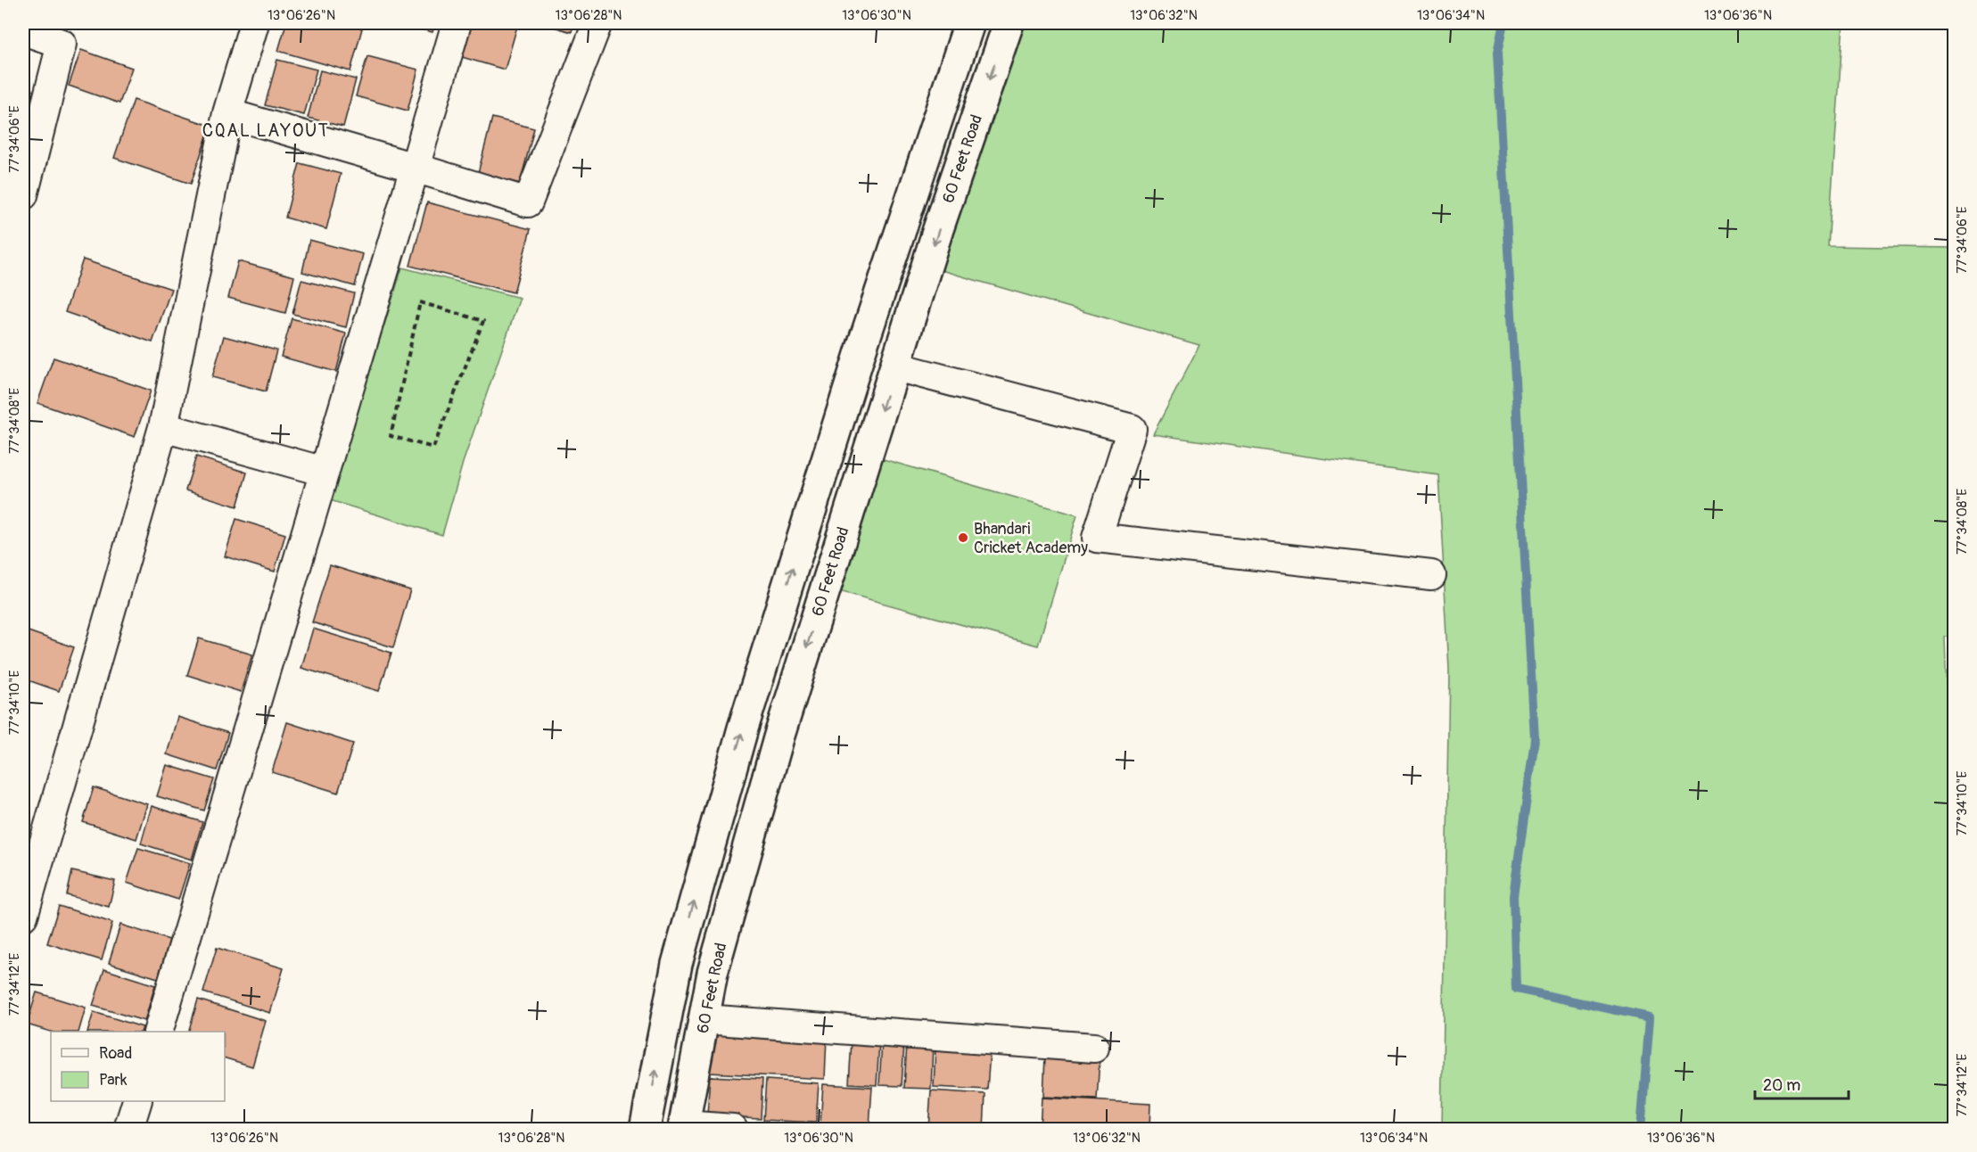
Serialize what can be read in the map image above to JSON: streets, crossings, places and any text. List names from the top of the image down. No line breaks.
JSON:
{"streets":{"street":["60 Feet Road"]},"districts":["CQAL LAYOUT"],"places":["Bhandari Cricket Academy"],"legend":["Road","Park"],"scale_bar":"20 m","coordinates":["13°06'26\"N","13°06'28\"N","13°06'30\"N","13°06'32\"N","13°06'34\"N","13°06'36\"N","77°34'06\"E","77°34'08\"E","77°34'10\"E","77°34'12\"E"]}
